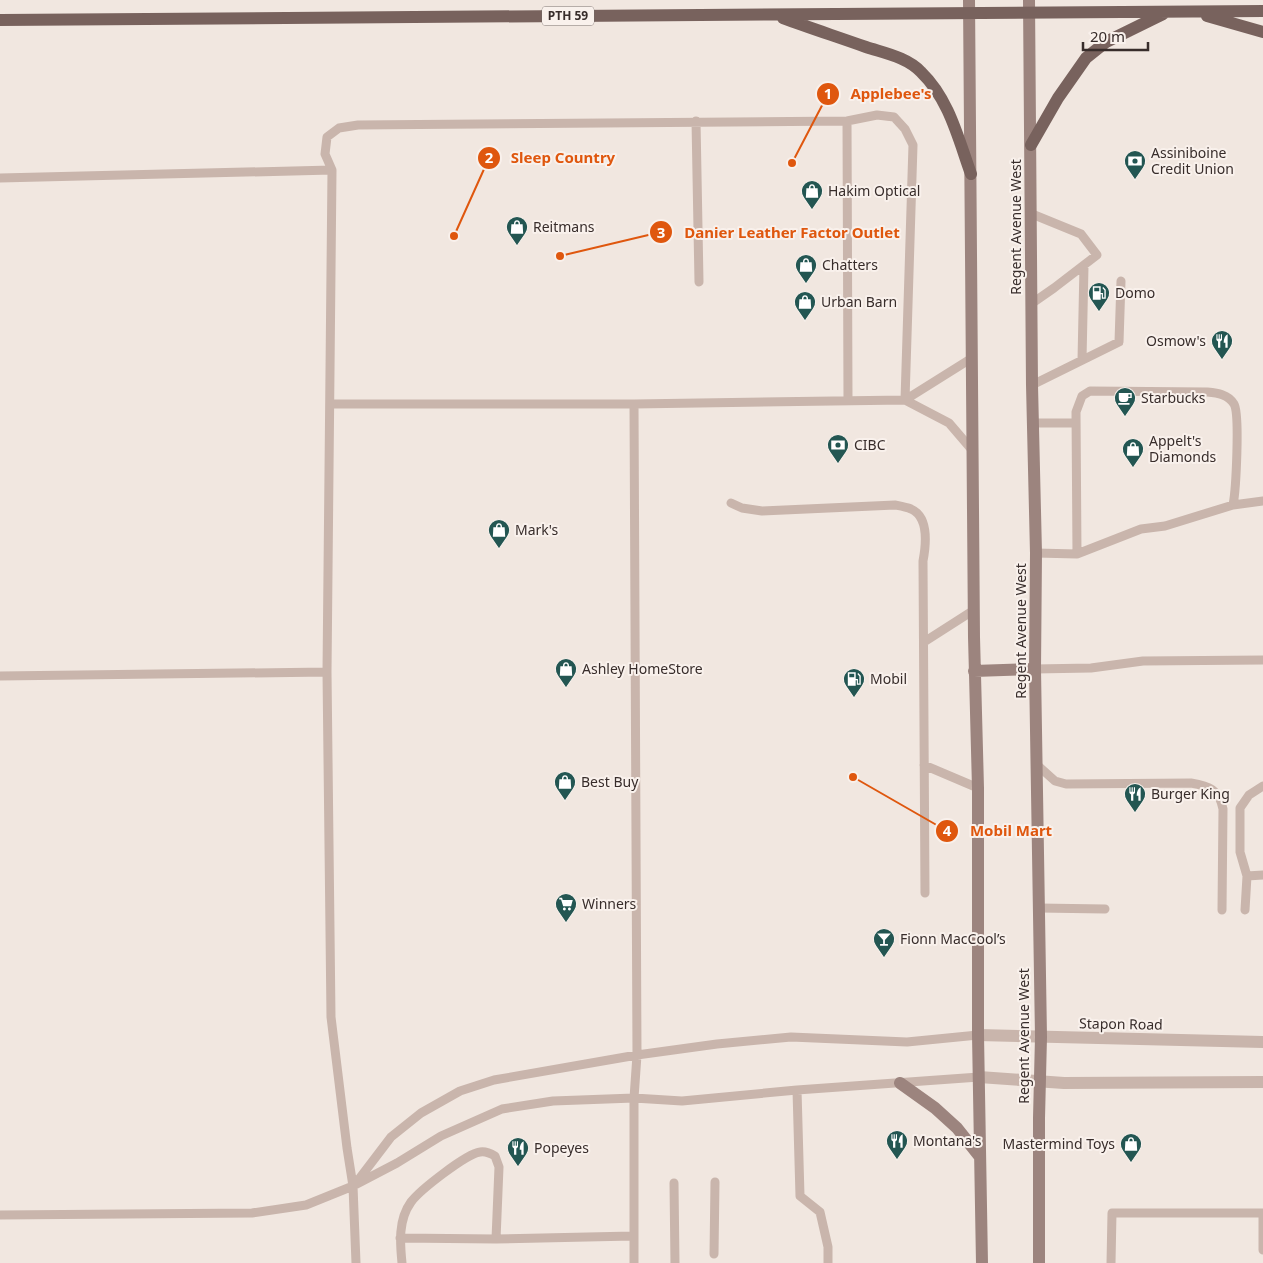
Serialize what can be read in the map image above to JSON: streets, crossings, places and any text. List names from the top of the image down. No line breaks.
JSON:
{"streets":{"main road":["PTH 59","Regent Avenue West"],"street":["Stapon Road"]},"crossings":[["PTH 59","Regent Avenue West"],["Regent Avenue West","Stapon Road"]],"places":{"other":["Applebee's","Sleep Country","Danier Leather Factor Outlet","Mobil Mart"],"bank":["Assiniboine Credit Union","CIBC"],"shop":["Hakim Optical","Reitmans","Chatters","Urban Barn","Appelt's Diamonds","Mark's","Ashley HomeStore","Best Buy","Mastermind Toys"],"fuel station":["Domo","Mobil"],"restaurant":["Osmow's","Burger King","Montana's","Popeyes"],"cafe":["Starbucks"],"supermarket":["Winners"],"bar":["Fionn MacCool’s"]},"scale_bar":"20 m"}
